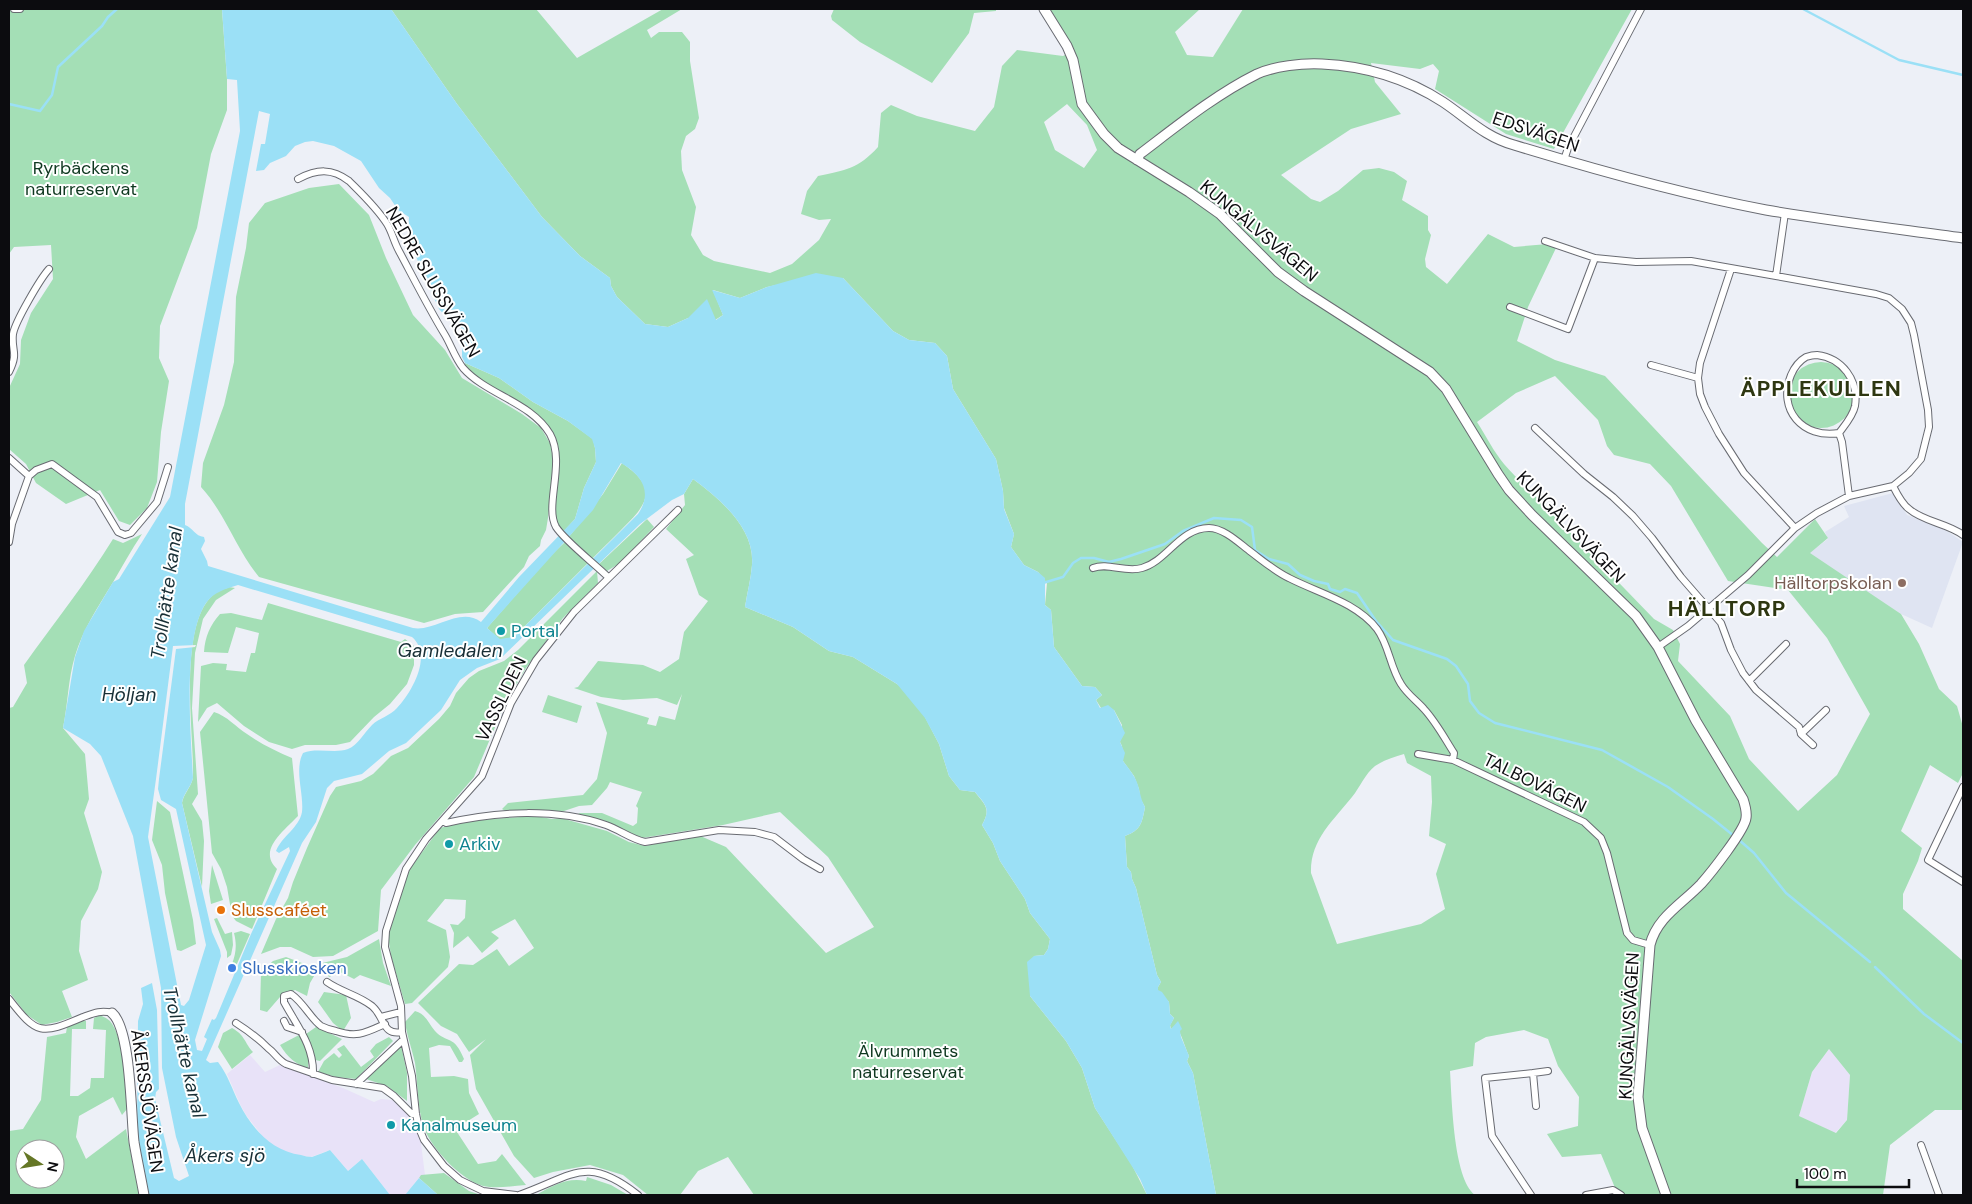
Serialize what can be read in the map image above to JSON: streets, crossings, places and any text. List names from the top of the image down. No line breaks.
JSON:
{"streets":{"street":["EDSVÄGEN","KUNGÄLVSVÄGEN","NEDRE SLUSSVÄGEN","VASSLIDEN","TALBOVÄGEN","ÅKERSSJÖVÄGEN"]},"crossings":[["EDSVÄGEN","KUNGÄLVSVÄGEN"],["KUNGÄLVSVÄGEN","TALBOVÄGEN"],["NEDRE SLUSSVÄGEN","VASSLIDEN"]],"districts":["ÄPPLEKULLEN","HÄLLTORP"],"water":["Trollhätte kanal","Gamledalen","Höljan","Åkers sjö"],"parks":["Ryrbäckens naturreservat","Älvrummets naturreservat"],"places":["Hälltorpskolan","Portal","Arkiv","Slusscaféet","Slusskiosken","Kanalmuseum"],"scale_bar":"100 m","north":"right"}
